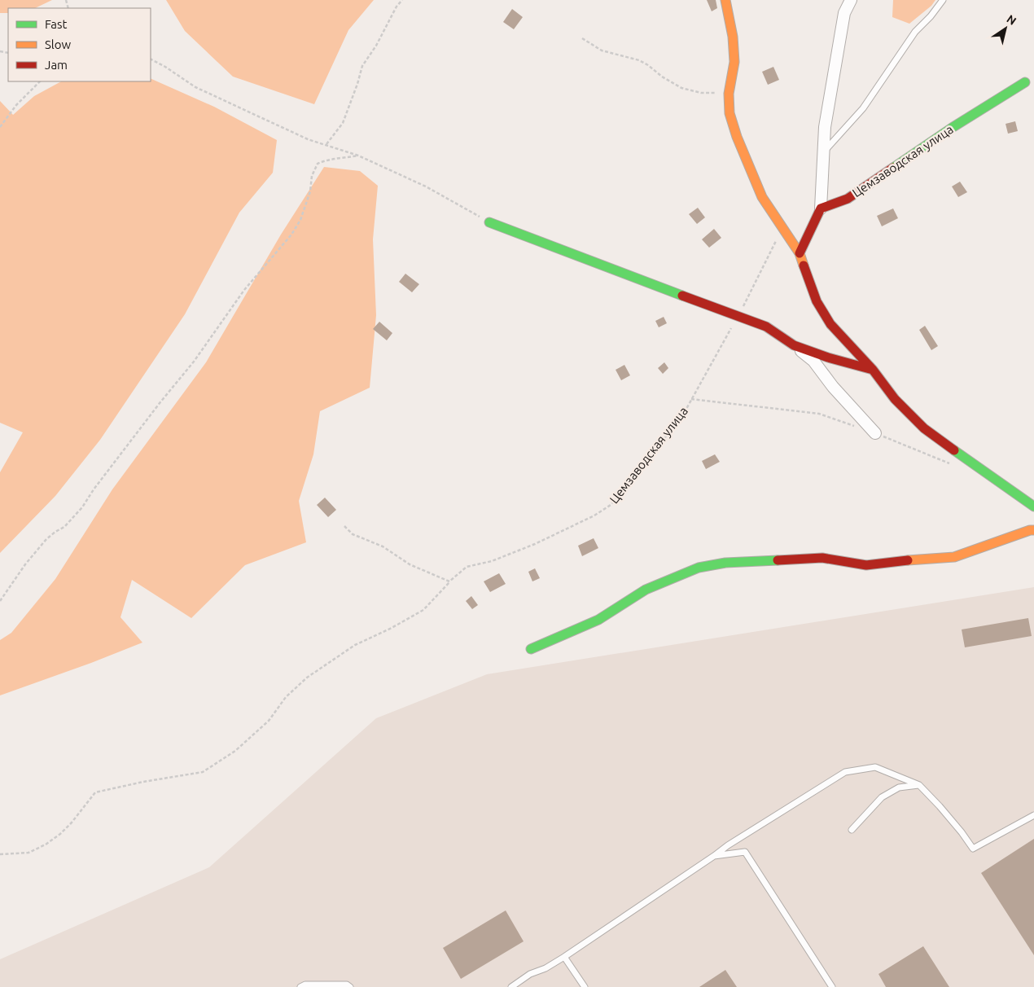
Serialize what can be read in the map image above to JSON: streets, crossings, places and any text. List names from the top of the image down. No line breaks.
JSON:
{"streets":{"street":["Цемзаводская улица"]},"legend":["Fast","Slow","Jam"],"north":"top right"}
